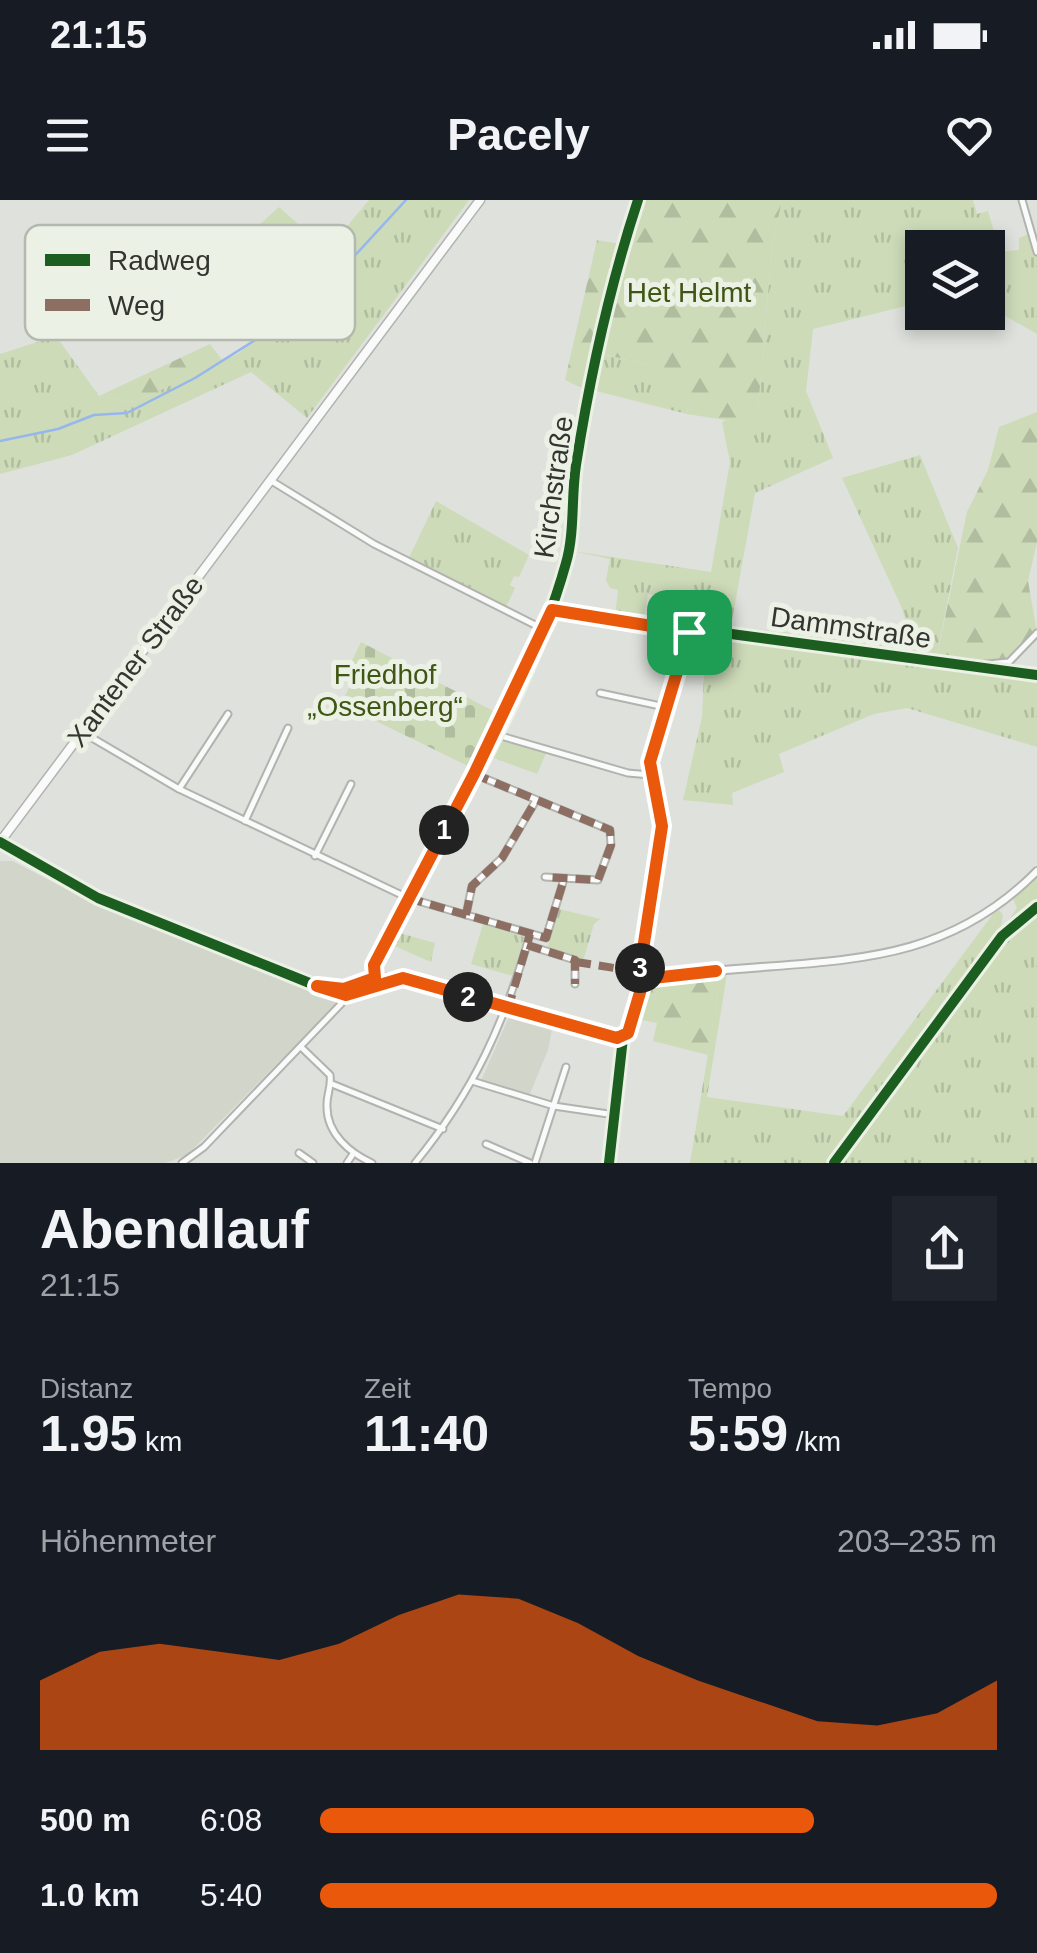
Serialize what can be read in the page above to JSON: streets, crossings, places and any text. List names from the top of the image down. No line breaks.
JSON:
{"streets":{"main road":["Xantener Straße"],"street":["Kirchstraße","Dammstraße"]},"crossings":[["Kirchstraße","Dammstraße"]],"parks":["Het Helmt","Friedhof „Ossenberg“"],"legend":["Radweg","Weg"],"page":{"status":"21:15","header":"Pacely","pins":["1","3","2"],"heading":["Abendlauf","21:15"],"stats":[["Distanz","1.95 km"],["Zeit","11:40"],["Tempo","5:59 /km"]],"chart":["Höhenmeter","203–235 m"],"list":[{"name":"500 m","note":"6:08"},{"name":"1.0 km","note":"5:40"}]}}
